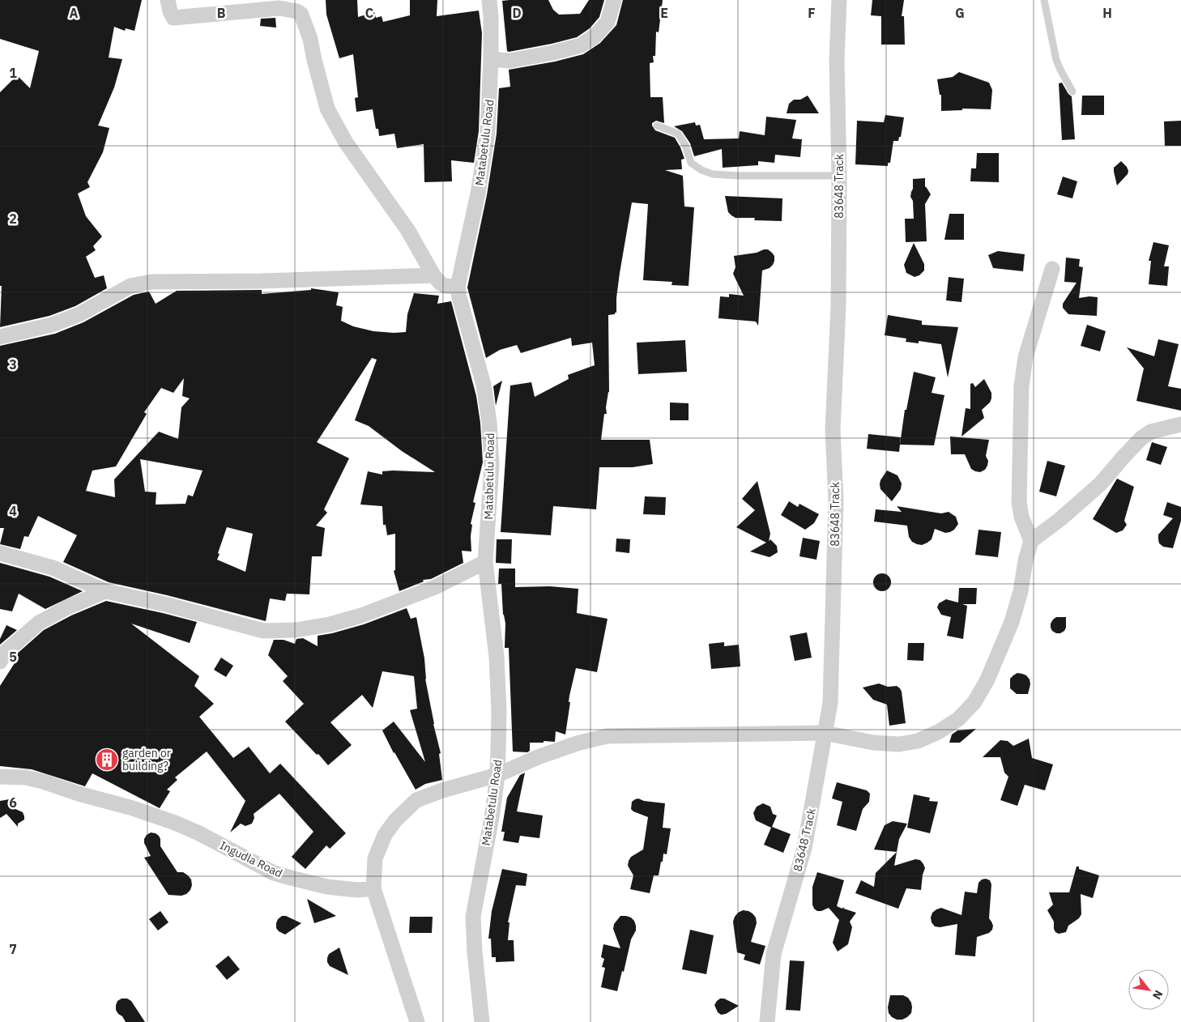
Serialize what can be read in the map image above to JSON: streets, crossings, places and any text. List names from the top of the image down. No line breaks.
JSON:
{"streets":{"street":["Matabetulu Road","83648 Track","Ingudla Road"]},"places":{"building":["garden or building?"]},"north":"bottom right","grid":{"columns":["A","B","C","D","E","F","G","H"],"rows":["1","2","3","4","5","6","7"]}}
